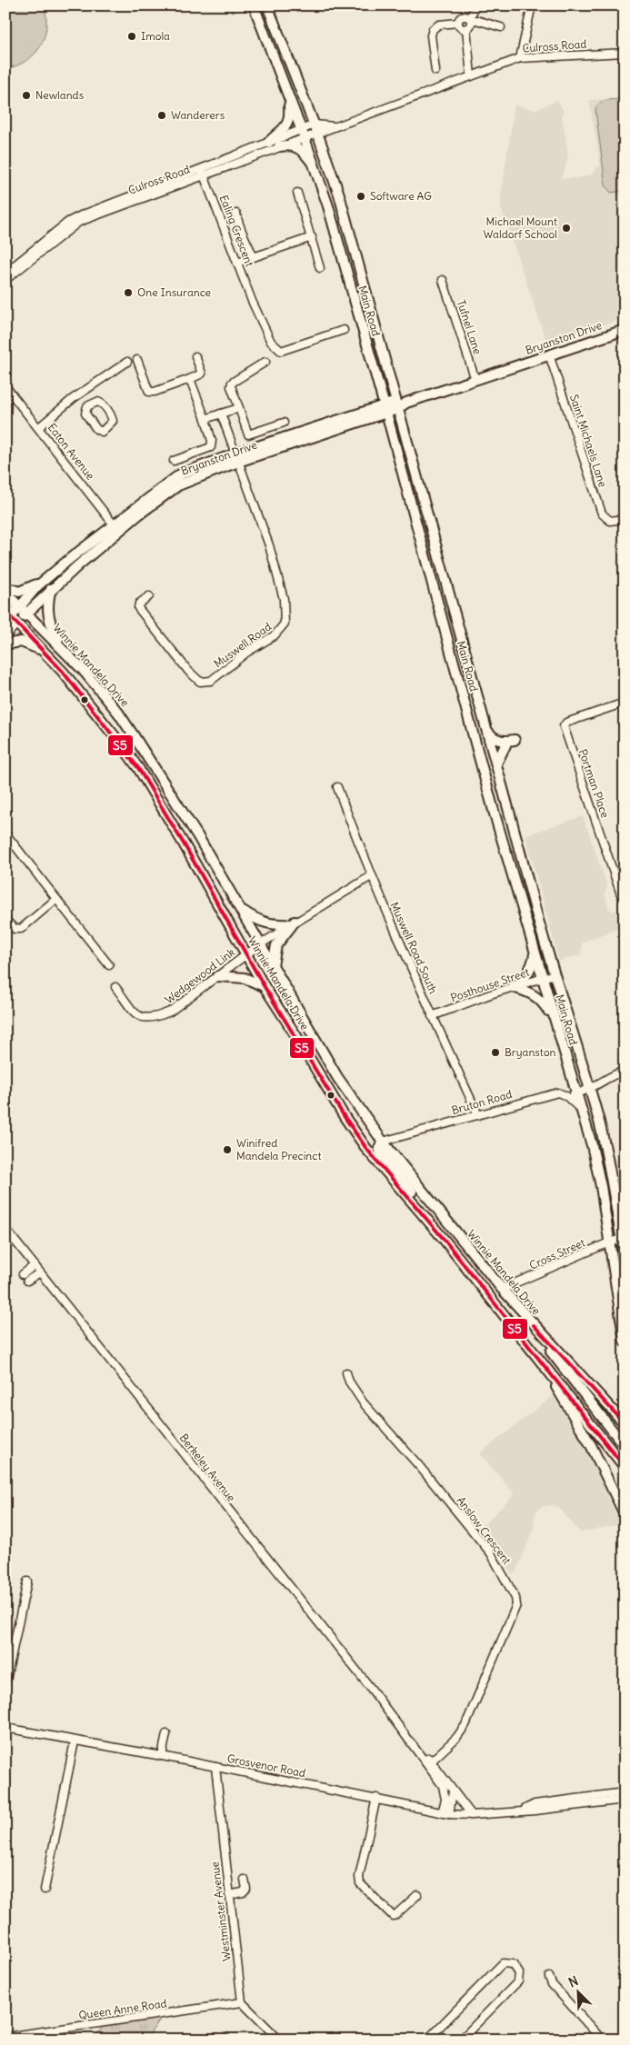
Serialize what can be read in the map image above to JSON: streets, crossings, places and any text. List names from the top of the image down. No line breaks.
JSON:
{"streets":{"main road":["Main Road","Bryanston Drive","Winnie Mandela Drive"],"street":["Culross Road","Ealing Crescent","Tufnel Lane","Saint Michaels Lane","Eaton Avenue","Muswell Road","Portman Place","Muswell Road South","Wedgewood Link","Posthouse Street","Bruton Road","Cross Street","Berkeley Avenue","Anslow Crescent","Grosvenor Road","Westminster Avenue","Queen Anne Road"]},"crossings":[["Culross Road","Ealing Crescent"],["Culross Road","Main Road"],["Main Road","Bryanston Drive"],["Main Road","Posthouse Street"],["Main Road","Bruton Road"],["Main Road","Cross Street"],["Tufnel Lane","Bryanston Drive"],["Bryanston Drive","Saint Michaels Lane"],["Bryanston Drive","Eaton Avenue"],["Bryanston Drive","Muswell Road"],["Bryanston Drive","Winnie Mandela Drive"],["Winnie Mandela Drive","Wedgewood Link"],["Winnie Mandela Drive","Bruton Road"],["Winnie Mandela Drive","Cross Street"],["Muswell Road South","Wedgewood Link"],["Muswell Road South","Posthouse Street"],["Muswell Road South","Bruton Road"],["Berkeley Avenue","Anslow Crescent"],["Berkeley Avenue","Grosvenor Road"],["Grosvenor Road","Westminster Avenue"],["Westminster Avenue","Queen Anne Road"]],"places":["Imola","Newlands","Wanderers","Software AG","Michael Mount Waldorf School","One Insurance","Bryanston","Winifred Mandela Precinct"],"lines":["transit line S5"],"north":"top left"}
